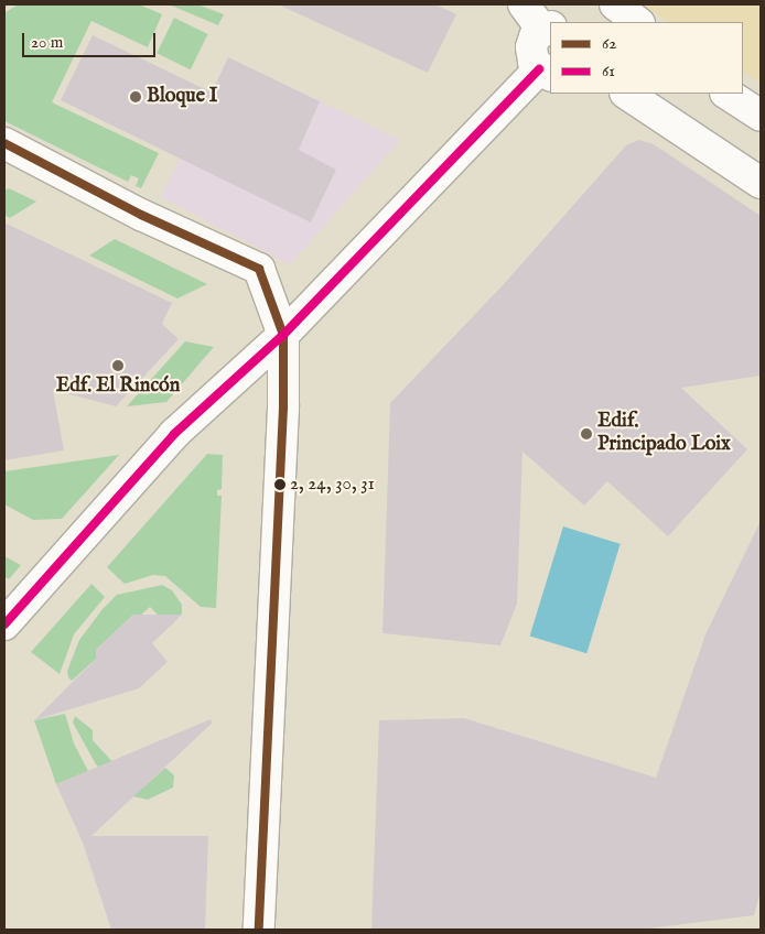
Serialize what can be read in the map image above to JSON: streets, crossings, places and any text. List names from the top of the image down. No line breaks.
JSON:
{"places":["Bloque I","Edf. El Rincón","Edif. Principado Loix","2, 24, 30, 31"],"lines":["transit line 61","transit line 62"],"legend":["62","61"],"scale_bar":"20 m"}
